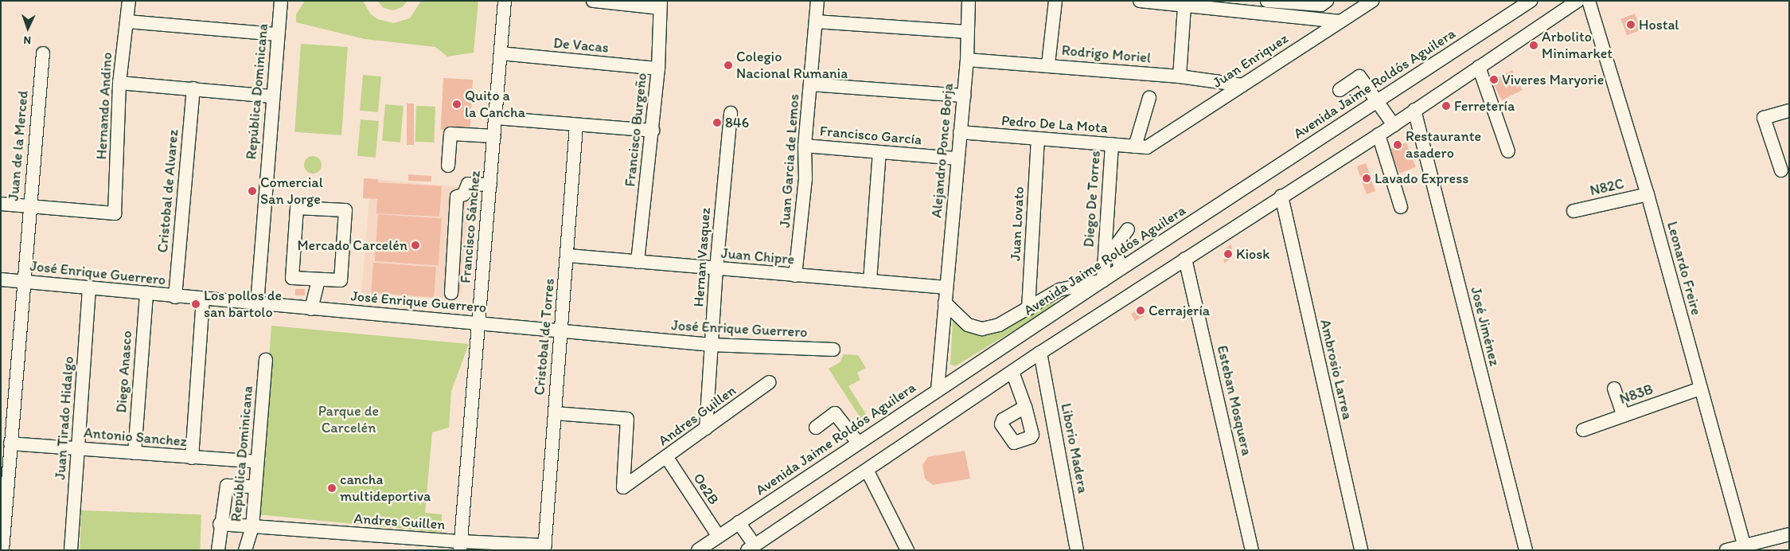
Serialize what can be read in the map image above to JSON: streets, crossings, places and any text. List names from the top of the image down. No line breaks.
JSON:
{"streets":{"street":["De Vacas","Rodrigo Moriel","Juan Enriquez","Avenida Jaime Roldós Aguilera","República Dominicana","Hernando Andino","Pedro De La Mota","Francisco Burgeño","Francisco García","Juan de la Merced","Alejandro Ponce Borja","Juan Garcia de Lemos","N82C","Cristobal de Alvarez","Diego De Torres","Juan Lovato","Francisco Sánchez","Juan Chipre","Hernan Vasquez","Leonardo Freire","José Enrique Guerrero","José Jiménez","Cristobal de Torres","Ambrosio Larrea","Diego Anasco","N83B","Esteban Mosquera","Andres Guillen","Juan Tirado Hidalgo","Antonio Sanchez","Liborio Madera","Oe2B"]},"crossings":[["De Vacas","Francisco Burgeño"],["De Vacas","Francisco Sánchez"],["Rodrigo Moriel","Juan Enriquez"],["Rodrigo Moriel","Alejandro Ponce Borja"],["Juan Enriquez","Pedro De La Mota"],["Avenida Jaime Roldós Aguilera","Alejandro Ponce Borja"],["Avenida Jaime Roldós Aguilera","Diego De Torres"],["Avenida Jaime Roldós Aguilera","Oe2B"],["República Dominicana","José Enrique Guerrero"],["República Dominicana","Andres Guillen"],["República Dominicana","Antonio Sanchez"],["Hernando Andino","Juan de la Merced"],["Pedro De La Mota","Alejandro Ponce Borja"],["Pedro De La Mota","Diego De Torres"],["Pedro De La Mota","Juan Lovato"],["Francisco Burgeño","Juan Chipre"],["Francisco García","Alejandro Ponce Borja"],["Francisco García","Juan Garcia de Lemos"],["Juan de la Merced","José Enrique Guerrero"],["Juan de la Merced","Antonio Sanchez"],["Alejandro Ponce Borja","Juan Chipre"],["Juan Garcia de Lemos","Juan Chipre"],["N82C","Leonardo Freire"],["Cristobal de Alvarez","José Enrique Guerrero"],["Francisco Sánchez","José Enrique Guerrero"],["Francisco Sánchez","Andres Guillen"],["Juan Chipre","Hernan Vasquez"],["Juan Chipre","Cristobal de Torres"],["Hernan Vasquez","José Enrique Guerrero"],["Hernan Vasquez","Andres Guillen"],["Leonardo Freire","N83B"],["José Enrique Guerrero","Cristobal de Torres"],["José Enrique Guerrero","Diego Anasco"],["José Enrique Guerrero","Juan Tirado Hidalgo"],["Cristobal de Torres","Andres Guillen"],["Diego Anasco","Antonio Sanchez"],["Andres Guillen","Oe2B"],["Juan Tirado Hidalgo","Antonio Sanchez"]],"parks":["Parque de Carcelén"],"places":["Hostal","Arbolito Minimarket","Colegio Nacional Rumania","Viveres Maryorie","Quito a la Cancha","Ferretería","846","Restaurante asadero","Lavado Express","Comercial San Jorge","Mercado Carcelén","Kiosk","Los pollos de san bartolo","Cerrajería","cancha multideportiva"],"north":"bottom"}
